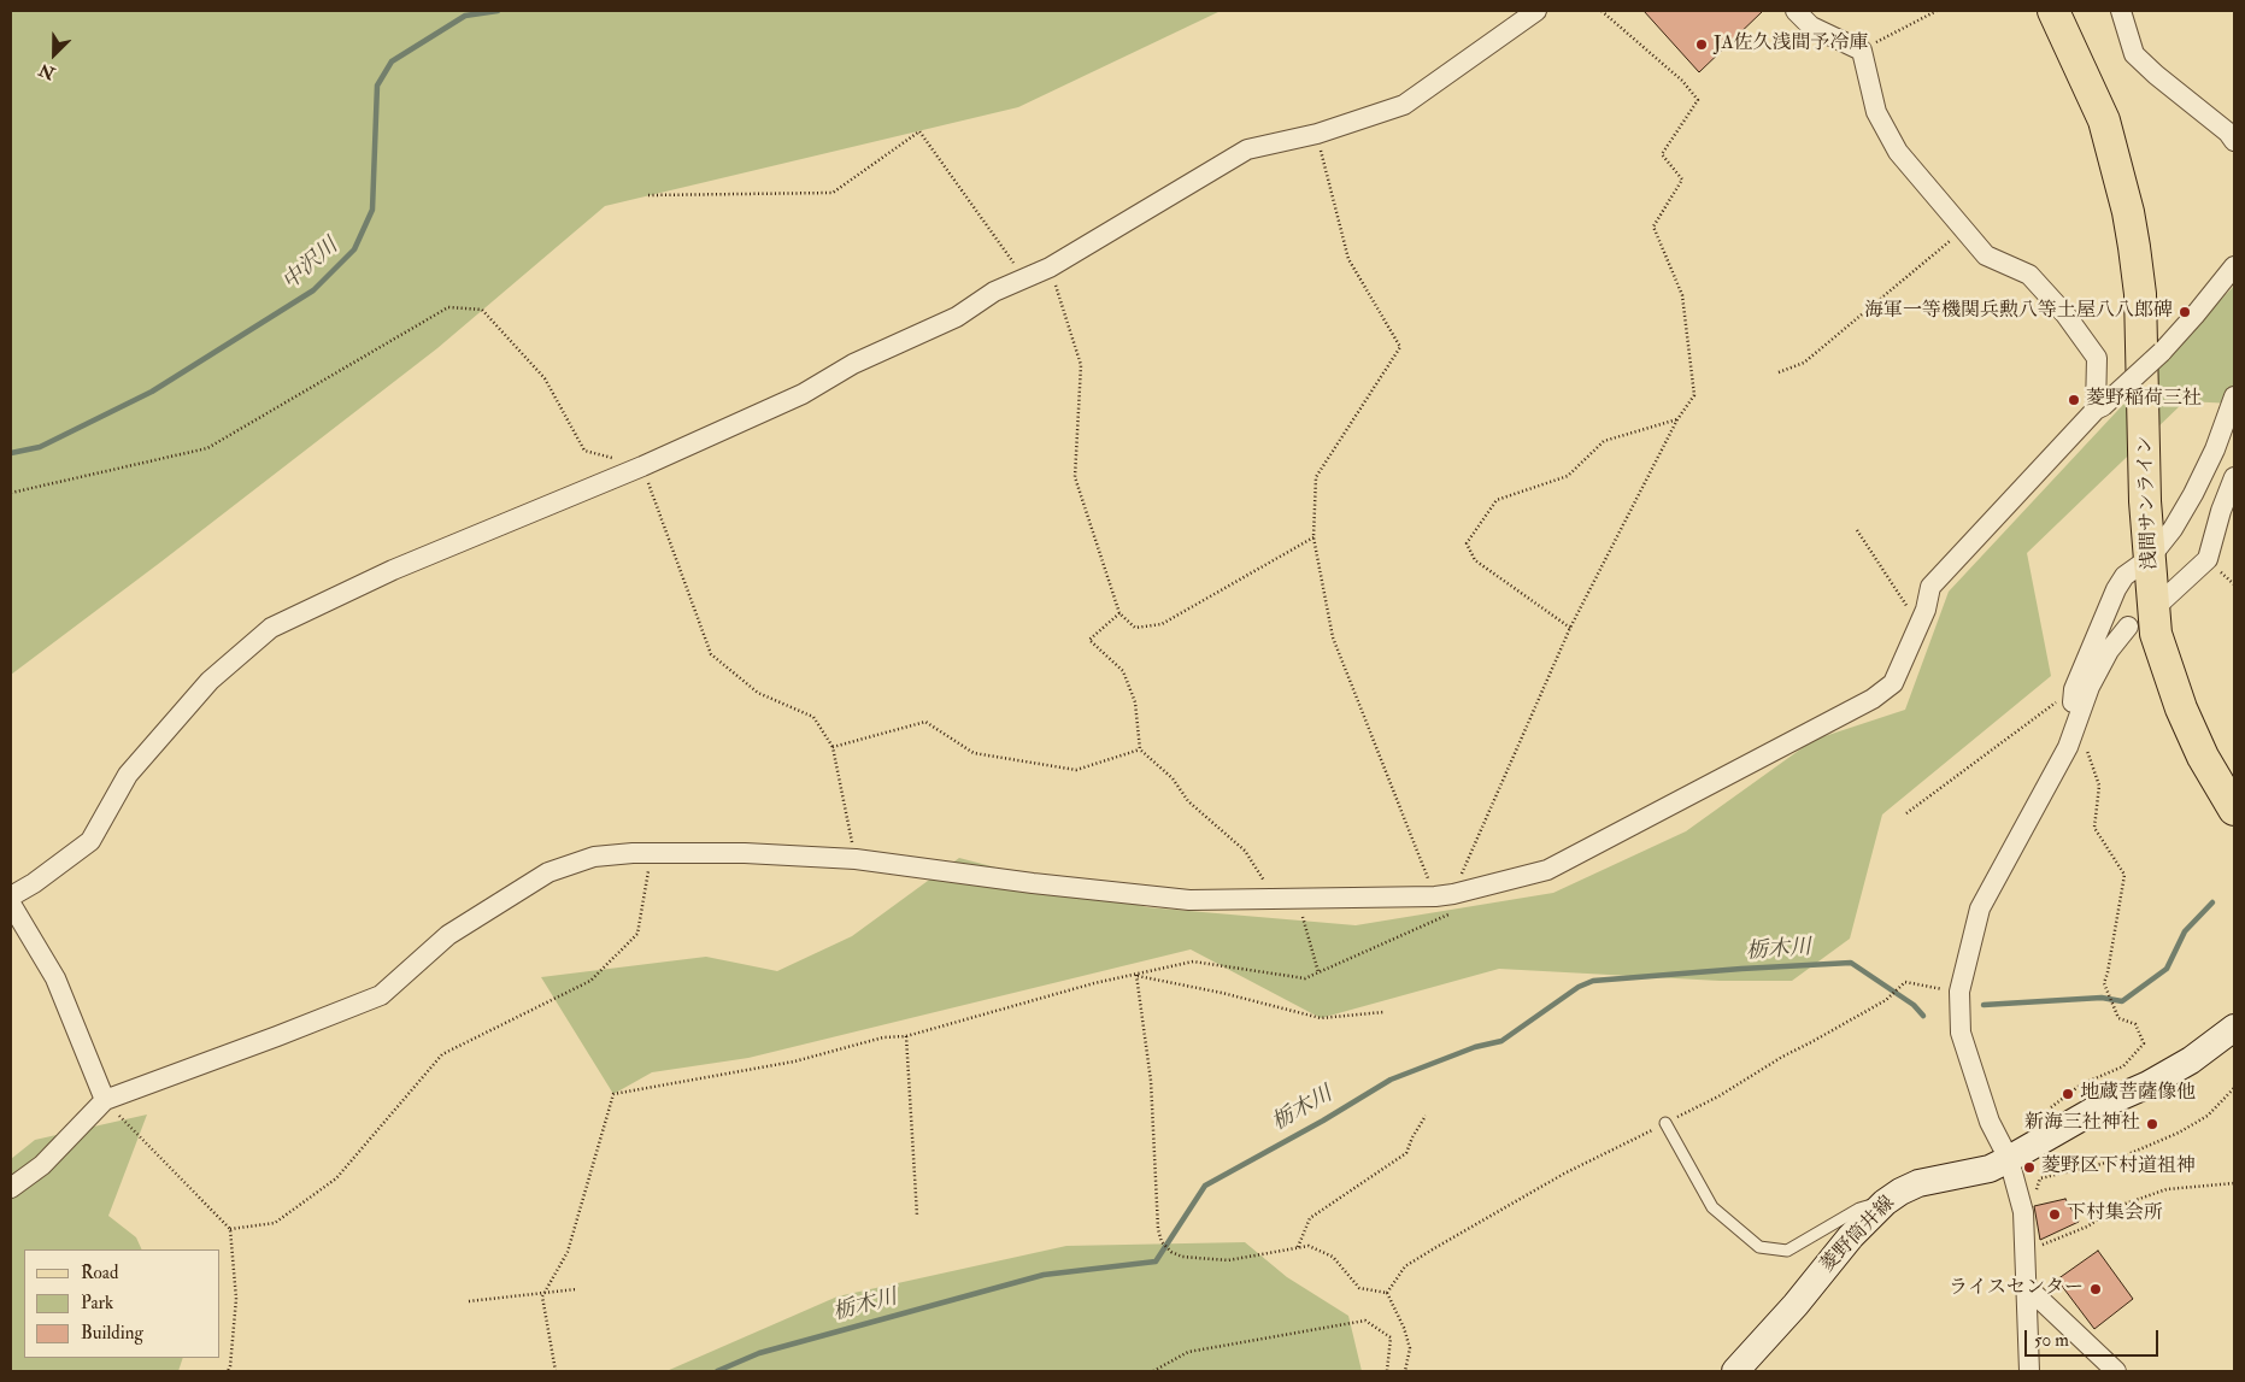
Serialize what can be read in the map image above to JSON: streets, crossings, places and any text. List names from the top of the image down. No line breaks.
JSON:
{"streets":{"main road":["浅間サンライン","菱野筒井線"]},"water":["中沢川","栃木川"],"places":["JA佐久浅間予冷庫","海軍一等機関兵勲八等土屋八八郎碑","菱野稲荷三社","地蔵菩薩像他","新海三社神社","菱野区下村道祖神","下村集会所","ライスセンター"],"legend":["Road","Park","Building"],"scale_bar":"50 m","north":"bottom left"}
